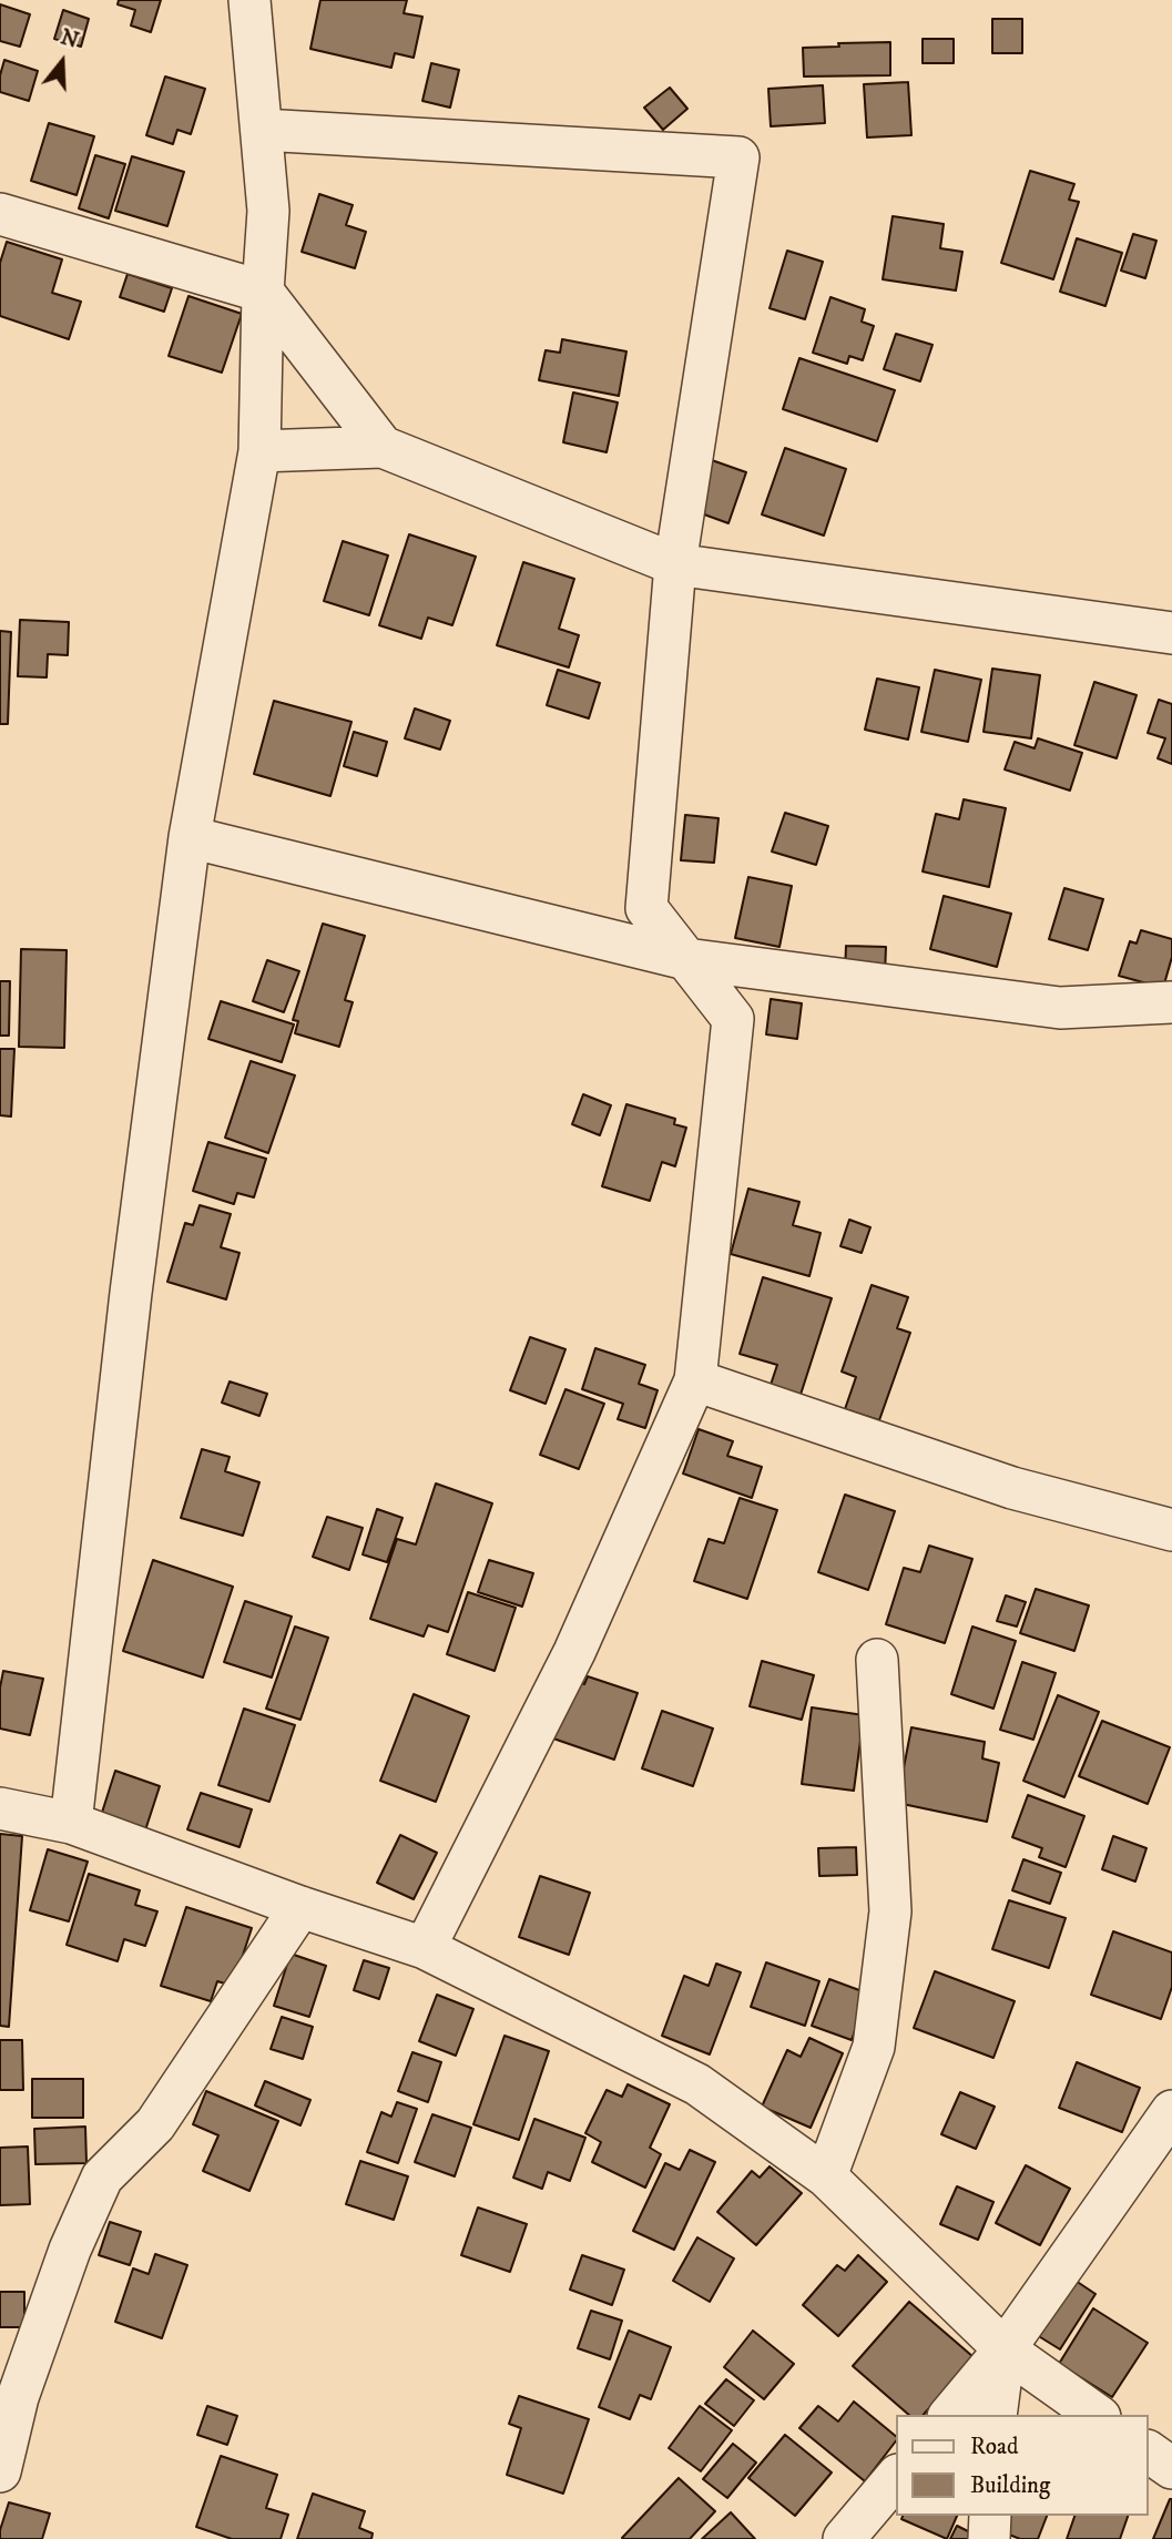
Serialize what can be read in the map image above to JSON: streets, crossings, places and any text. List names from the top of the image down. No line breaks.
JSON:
{"legend":["Road","Building"],"north":"top"}
